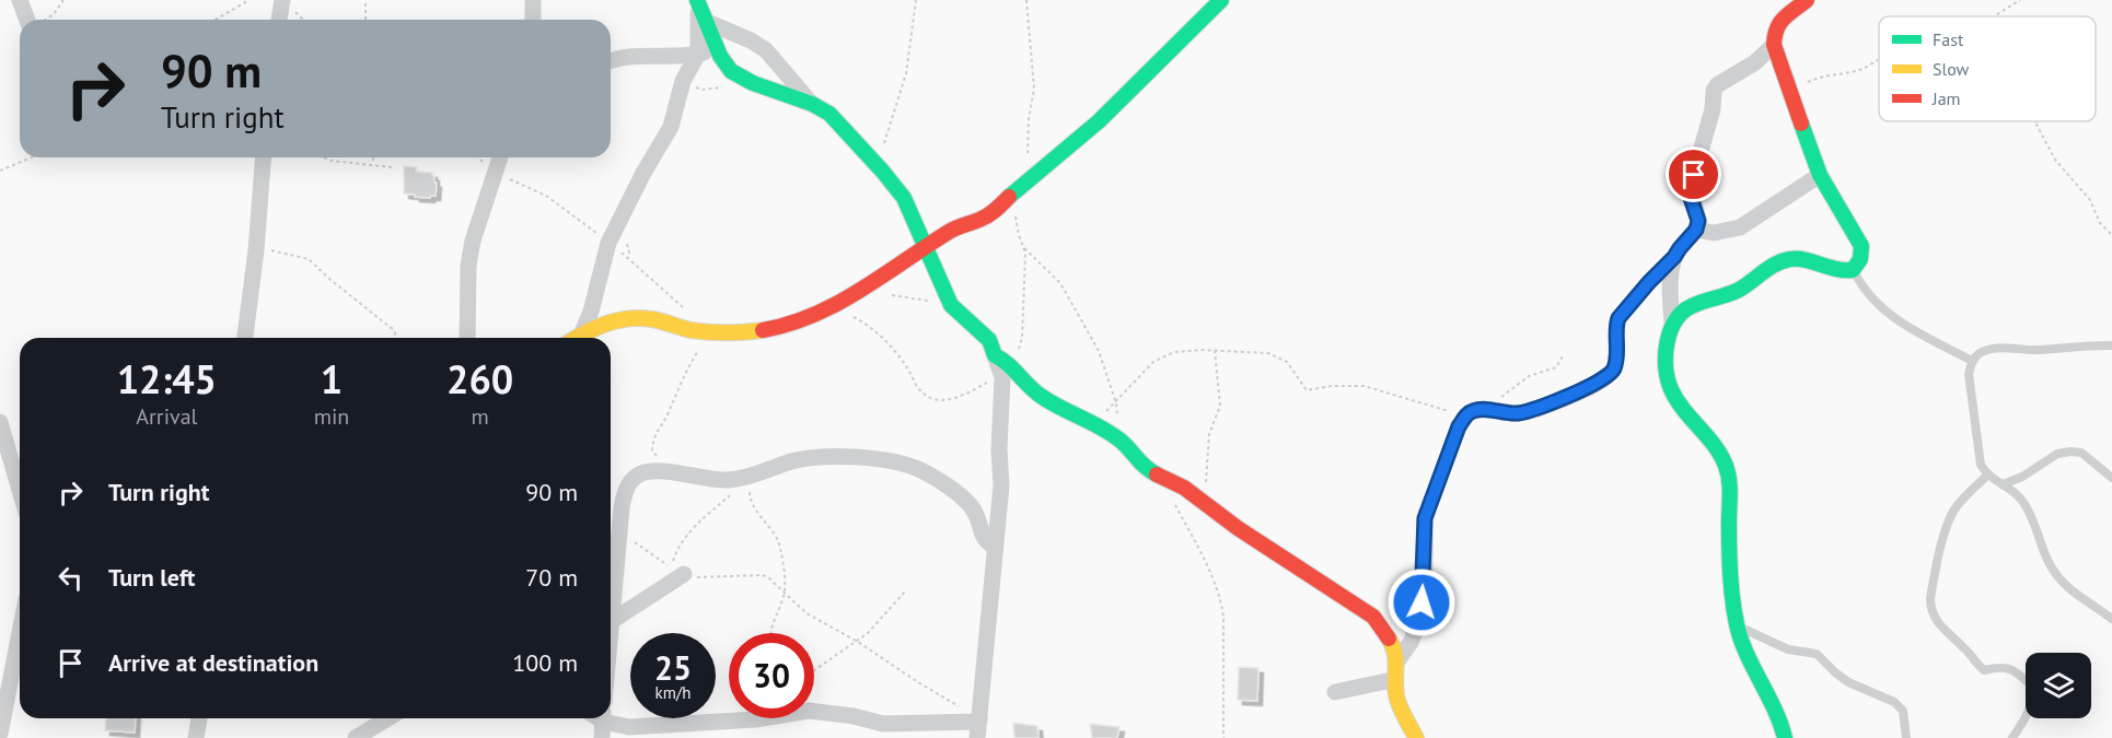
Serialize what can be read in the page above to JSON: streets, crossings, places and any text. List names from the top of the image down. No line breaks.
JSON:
{"legend":["Fast","Slow","Jam"],"page":{"turn":["90 m","Turn right"],"eta":["12:45","Arrival","1","min","260","m"],"list":[{"name":"Turn right","value":"90 m"},{"name":"Turn left","value":"70 m"},{"name":"Arrive at destination","value":"100 m"}],"speed":"25 km/h","limit":"30"}}
